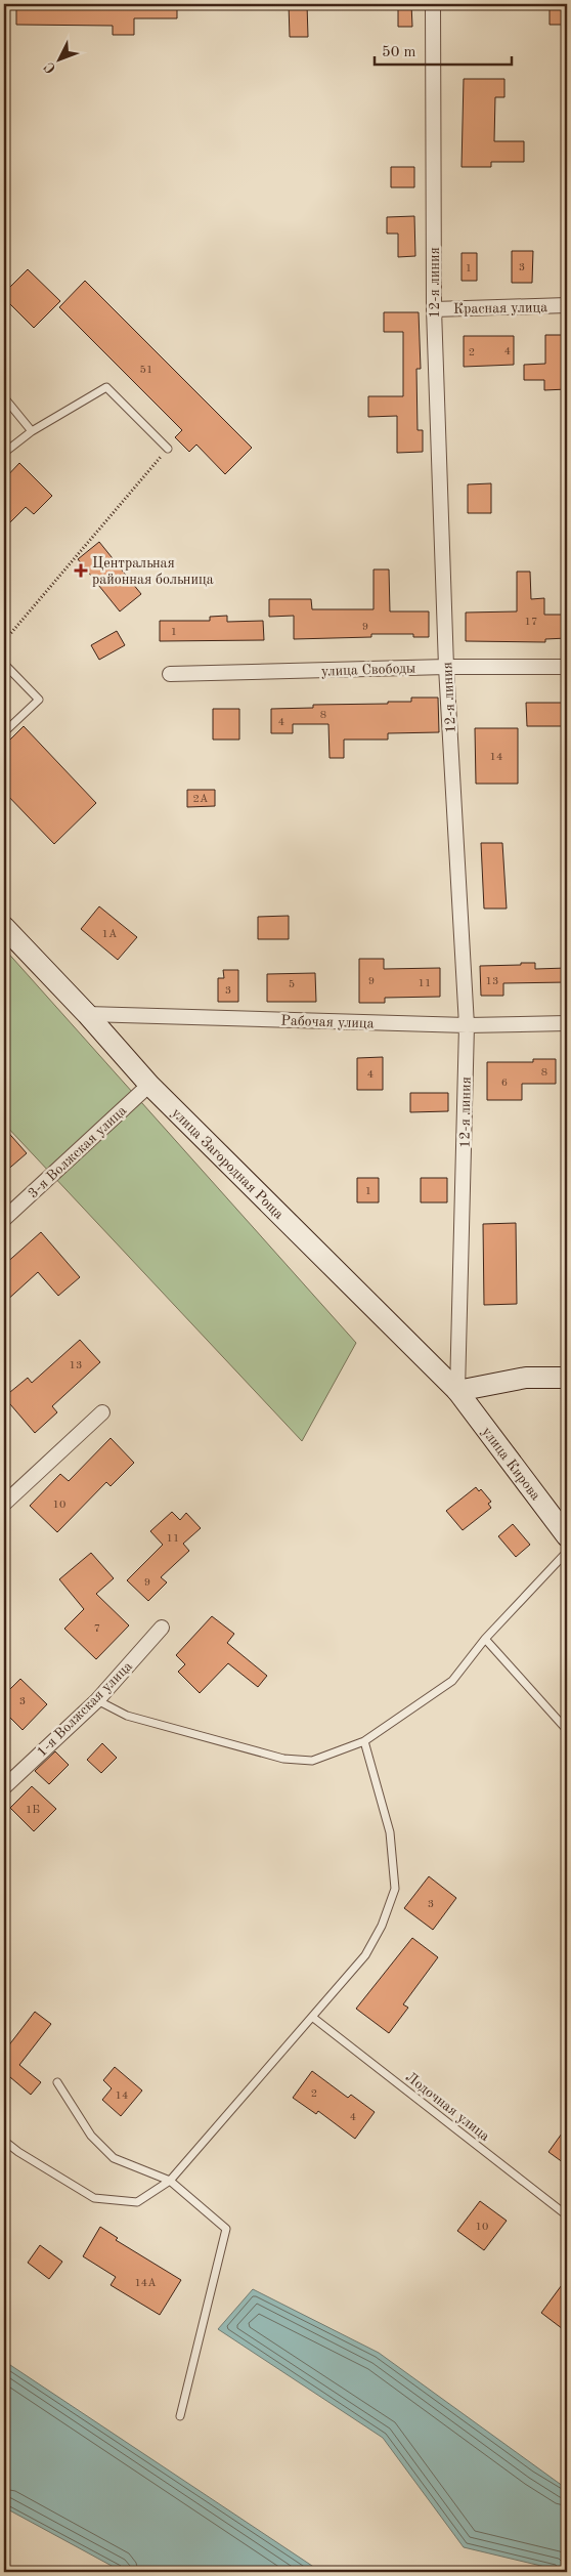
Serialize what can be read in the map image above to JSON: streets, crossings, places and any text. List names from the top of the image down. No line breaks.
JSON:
{"streets":{"street":["12-я линия","Красная улица","улица Свободы","Рабочая улица","3-я Волжская улица","улица Загородная Роща","улица Кирова","1-я Волжская улица"],"lane":["Лодочная улица"]},"crossings":[["12-я линия","Красная улица"],["12-я линия","улица Свободы"],["12-я линия","Рабочая улица"],["12-я линия","улица Загородная Роща"],["12-я линия","улица Кирова"],["Рабочая улица","улица Загородная Роща"],["3-я Волжская улица","улица Загородная Роща"],["улица Загородная Роща","улица Кирова"]],"places":{"health":["Центральная районная больница"]},"house_numbers":["3","1","4","2","51","17","9","1","8","4","14","2А","1А","9","13","11","5","3","8","4","6","1","13","10","11","9","7","3","1Б","3","2","14","4","10","14А"],"scale_bar":"50 m","north":"bottom left"}
